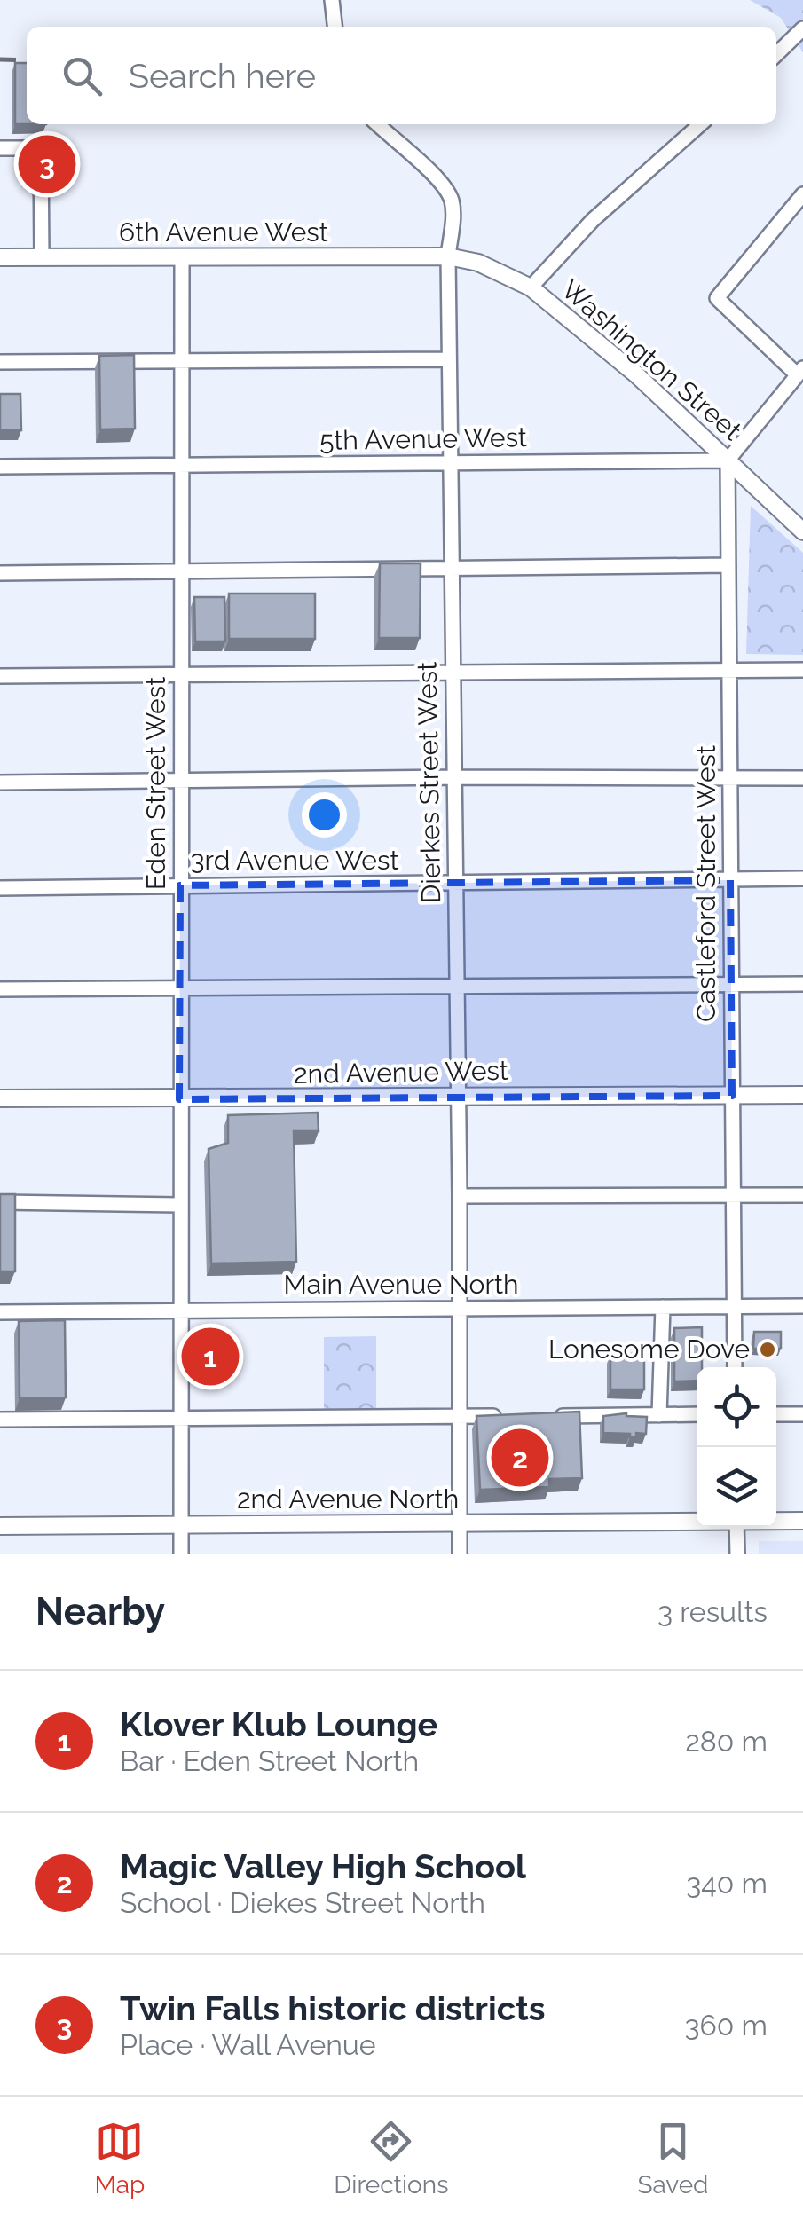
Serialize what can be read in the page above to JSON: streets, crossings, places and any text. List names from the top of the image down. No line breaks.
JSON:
{"streets":{"main road":["6th Avenue West","Washington Street","2nd Avenue West","2nd Avenue North"],"street":["5th Avenue West","Dierkes Street West","Eden Street West","3rd Avenue West","Castleford Street West","Main Avenue North"]},"crossings":[["6th Avenue West","Washington Street"],["6th Avenue West","Dierkes Street West"],["6th Avenue West","Eden Street West"],["Washington Street","5th Avenue West"],["Washington Street","Dierkes Street West"],["Washington Street","Castleford Street West"],["5th Avenue West","Dierkes Street West"],["5th Avenue West","Eden Street West"],["5th Avenue West","Castleford Street West"],["Dierkes Street West","3rd Avenue West"],["Dierkes Street West","2nd Avenue West"],["Dierkes Street West","Main Avenue North"],["Dierkes Street West","2nd Avenue North"],["Eden Street West","3rd Avenue West"],["Eden Street West","2nd Avenue West"],["Eden Street West","Main Avenue North"],["Eden Street West","2nd Avenue North"],["3rd Avenue West","Castleford Street West"],["Castleford Street West","2nd Avenue West"],["Castleford Street West","Main Avenue North"]],"places":["Lonesome Dove"],"page":{"search":"Search here","pins":["3","1","2"],"heading":["Nearby","3 results"],"list":[{"mark":"1","name":"Klover Klub Lounge","note":"Bar · Eden Street North","value":"280 m"},{"mark":"2","name":"Magic Valley High School","note":"School · Diekes Street North","value":"340 m"},{"mark":"3","name":"Twin Falls historic districts","note":"Place · Wall Avenue","value":"360 m"}],"nav":["Map","Directions","Saved"]}}
